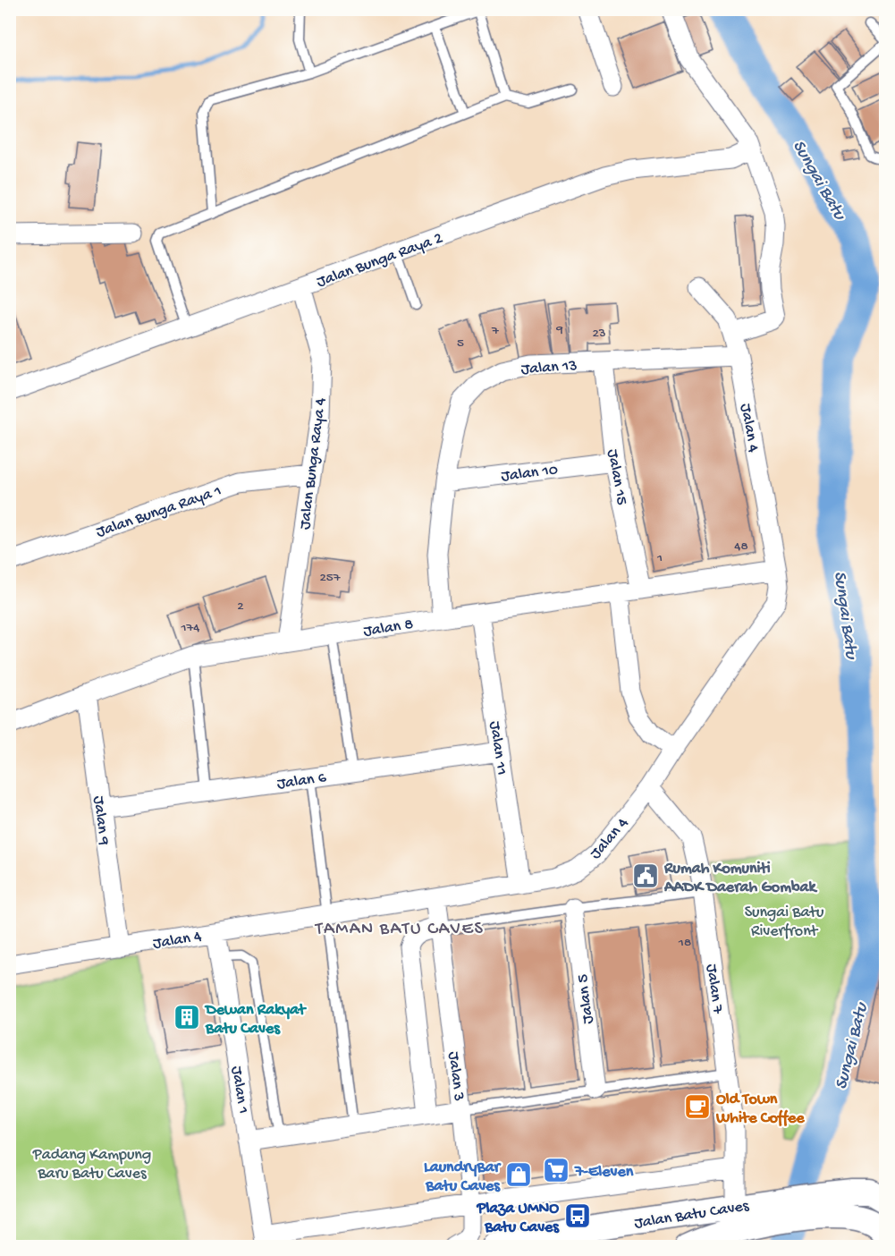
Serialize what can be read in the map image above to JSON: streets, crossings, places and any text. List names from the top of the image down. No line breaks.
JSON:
{"streets":{"main road":["Jalan Batu Caves"],"street":["Jalan Bunga Raya 2","Jalan 13","Jalan 4","Jalan Bunga Raya 4","Jalan 10","Jalan 15","Jalan Bunga Raya 1","Jalan 8","Jalan 11","Jalan 6","Jalan 9","Jalan 7","Jalan 5","Jalan 3","Jalan 1"]},"crossings":[["Jalan Bunga Raya 2","Jalan Bunga Raya 4"],["Jalan 13","Jalan 4"],["Jalan 13","Jalan 10"],["Jalan 13","Jalan 15"],["Jalan 13","Jalan 8"],["Jalan 4","Jalan 8"],["Jalan 4","Jalan 11"],["Jalan 4","Jalan 9"],["Jalan 4","Jalan 7"],["Jalan 4","Jalan 3"],["Jalan 4","Jalan 1"],["Jalan Bunga Raya 4","Jalan Bunga Raya 1"],["Jalan Bunga Raya 4","Jalan 8"],["Jalan 10","Jalan 15"],["Jalan 15","Jalan 8"],["Jalan 8","Jalan 11"],["Jalan 8","Jalan 9"],["Jalan 11","Jalan 6"],["Jalan 6","Jalan 9"],["Jalan 7","Jalan Batu Caves"]],"districts":["TAMAN BATU CAVES"],"water":["Sungai Batu"],"parks":["Sungai Batu Riverfront","Padang Kampung Baru Batu Caves"],"places":{"public building":["Rumah Komuniti AADK Daerah Gombak"],"building":["Dewan Rakyat Batu Caves"],"cafe":["Old Town White Coffee"],"supermarket":["7-Eleven"],"shop":["LaundryBar Batu Caves"],"bus stop":["Plaza UMNO Batu Caves"]},"house_numbers":["9","7","23","5","48","1","257","2","174","18"]}
